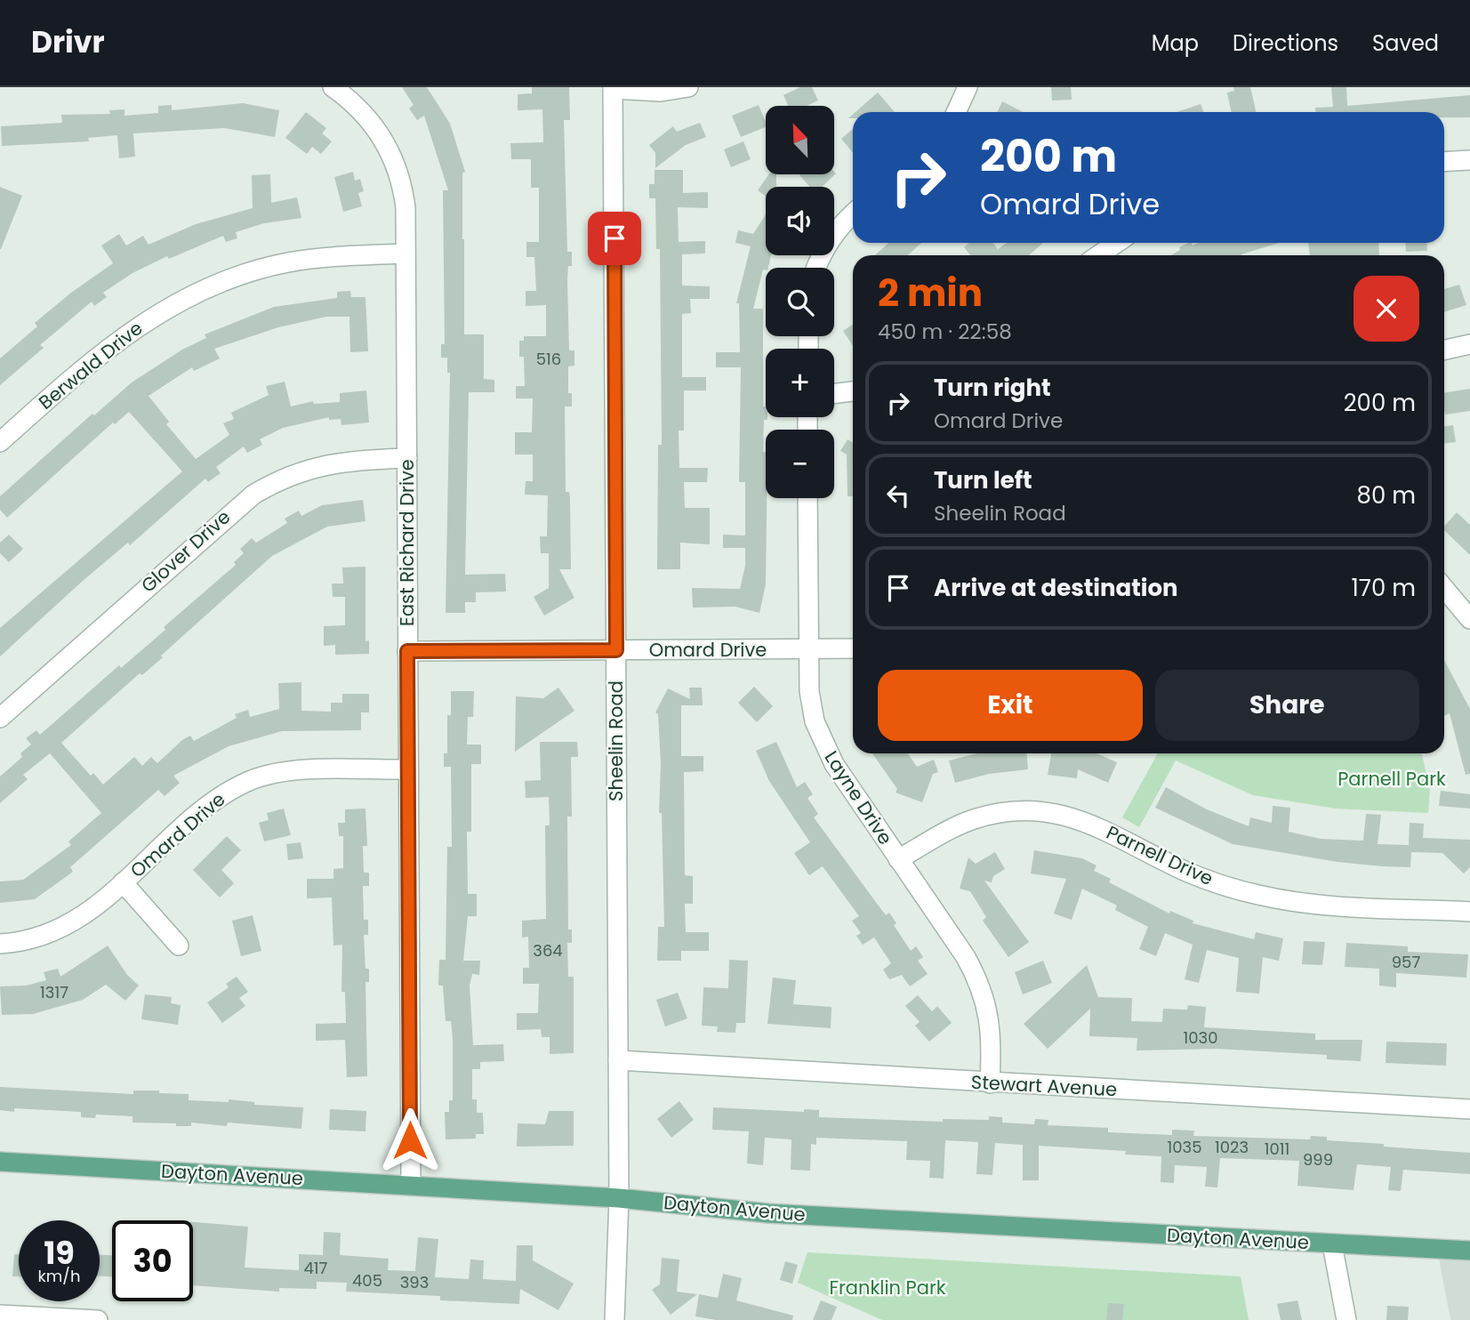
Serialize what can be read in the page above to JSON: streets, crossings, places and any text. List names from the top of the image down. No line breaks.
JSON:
{"streets":{"main road":["Dayton Avenue"],"street":["Berwald Drive","East Richard Drive","Glover Drive","Omard Drive","Sheelin Road","Layne Drive","Parnell Drive","Stewart Avenue"]},"crossings":[["Berwald Drive","East Richard Drive"],["East Richard Drive","Glover Drive"],["East Richard Drive","Omard Drive"],["East Richard Drive","Dayton Avenue"],["Omard Drive","Sheelin Road"],["Omard Drive","Layne Drive"],["Sheelin Road","Stewart Avenue"],["Sheelin Road","Dayton Avenue"],["Layne Drive","Parnell Drive"],["Layne Drive","Stewart Avenue"]],"parks":["Parnell Park","Franklin Park"],"house_numbers":["516","364","957","1317","1030","1035","1023","1011","999","417","405","393"],"north":"top left","page":{"header":"Drivr","nav":["Map","Directions","Saved"],"map_buttons":["+","−"],"turn":["200 m","Omard Drive"],"heading":["2 min","450 m · 22:58"],"list":[{"name":"Turn right","note":"Omard Drive","value":"200 m"},{"name":"Turn left","note":"Sheelin Road","value":"80 m"},{"name":"Arrive at destination","value":"170 m"}],"buttons":["Exit","Share"],"speed":"19 km/h","limit":"30"}}
